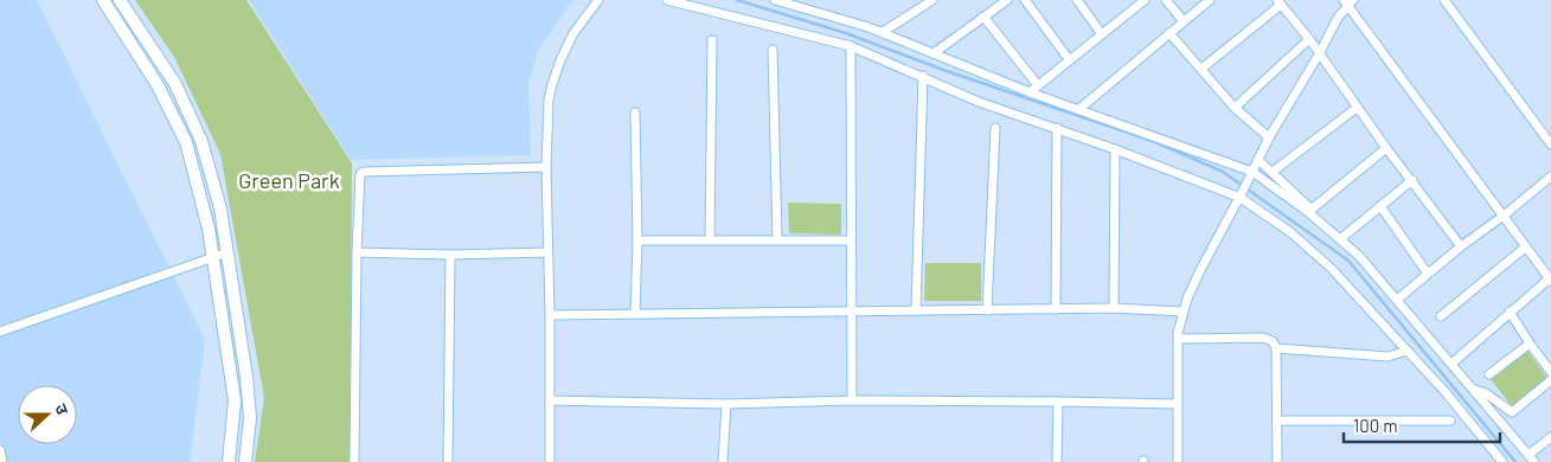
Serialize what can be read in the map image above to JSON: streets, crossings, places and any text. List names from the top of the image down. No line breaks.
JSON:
{"parks":["Green Park"],"scale_bar":"100 m","north":"right"}
